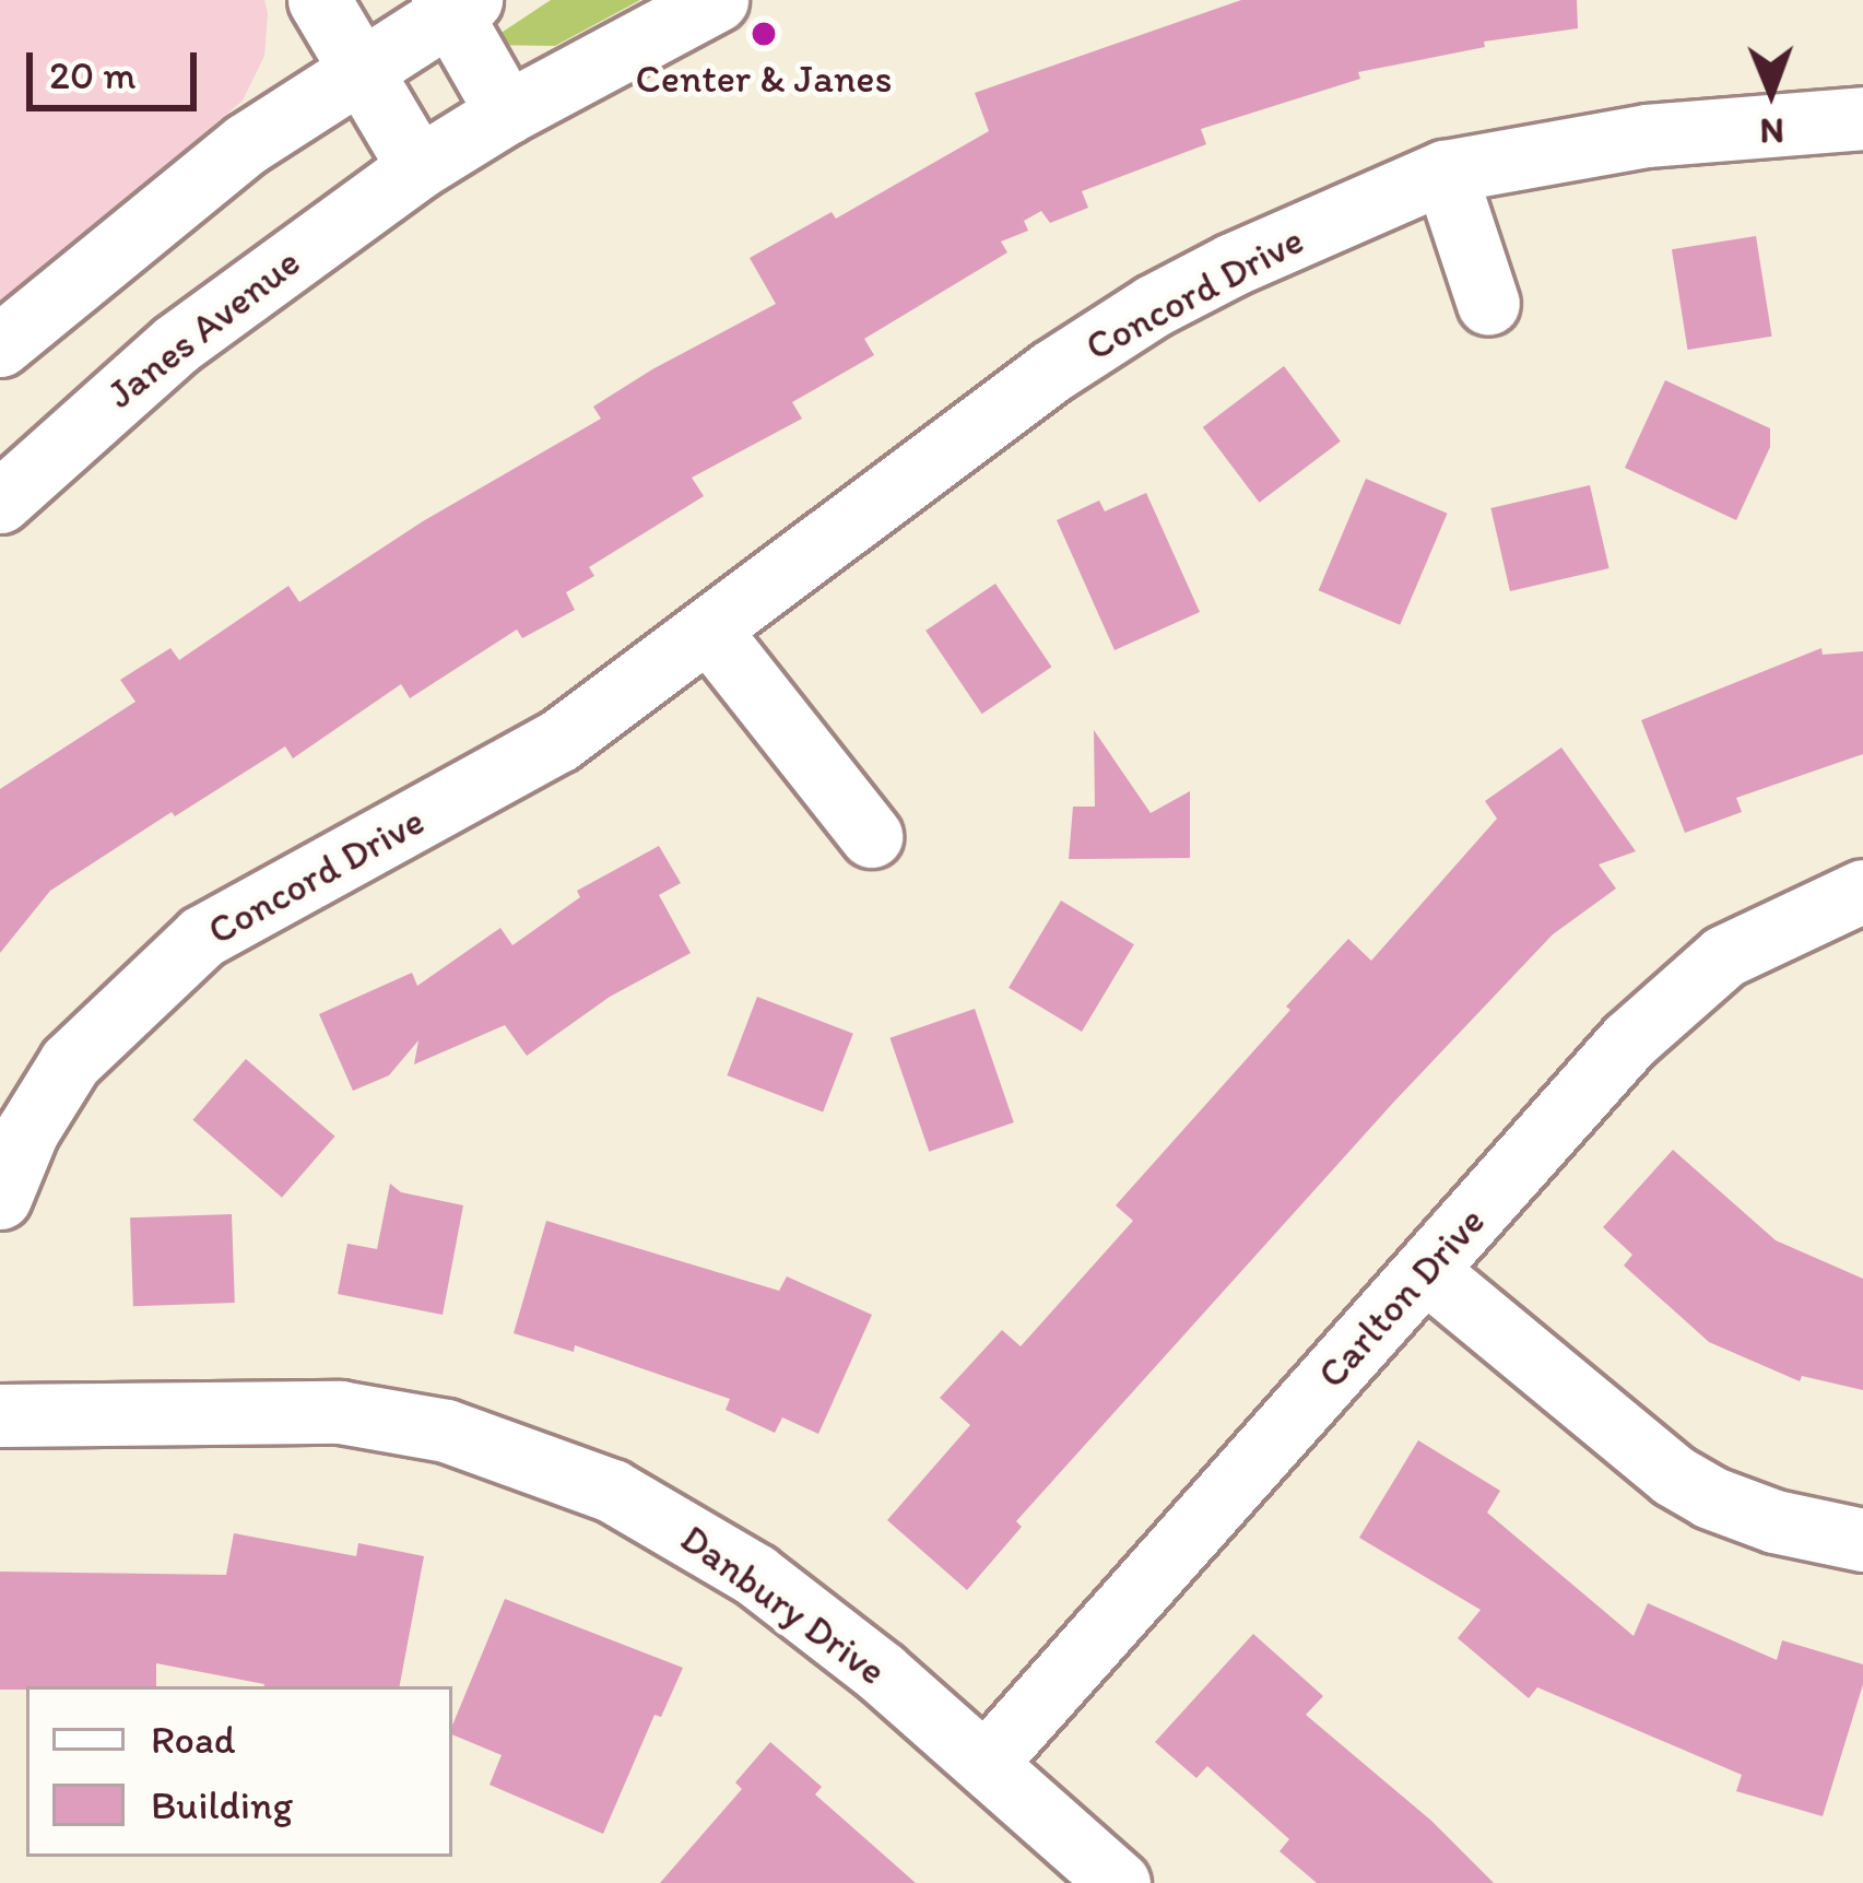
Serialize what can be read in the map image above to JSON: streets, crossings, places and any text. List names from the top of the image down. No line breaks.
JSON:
{"streets":{"street":["Concord Drive","Janes Avenue","Carlton Drive","Danbury Drive"]},"crossings":[["Carlton Drive","Danbury Drive"]],"places":["Center & Janes"],"legend":["Road","Building"],"scale_bar":"20 m","north":"bottom"}
